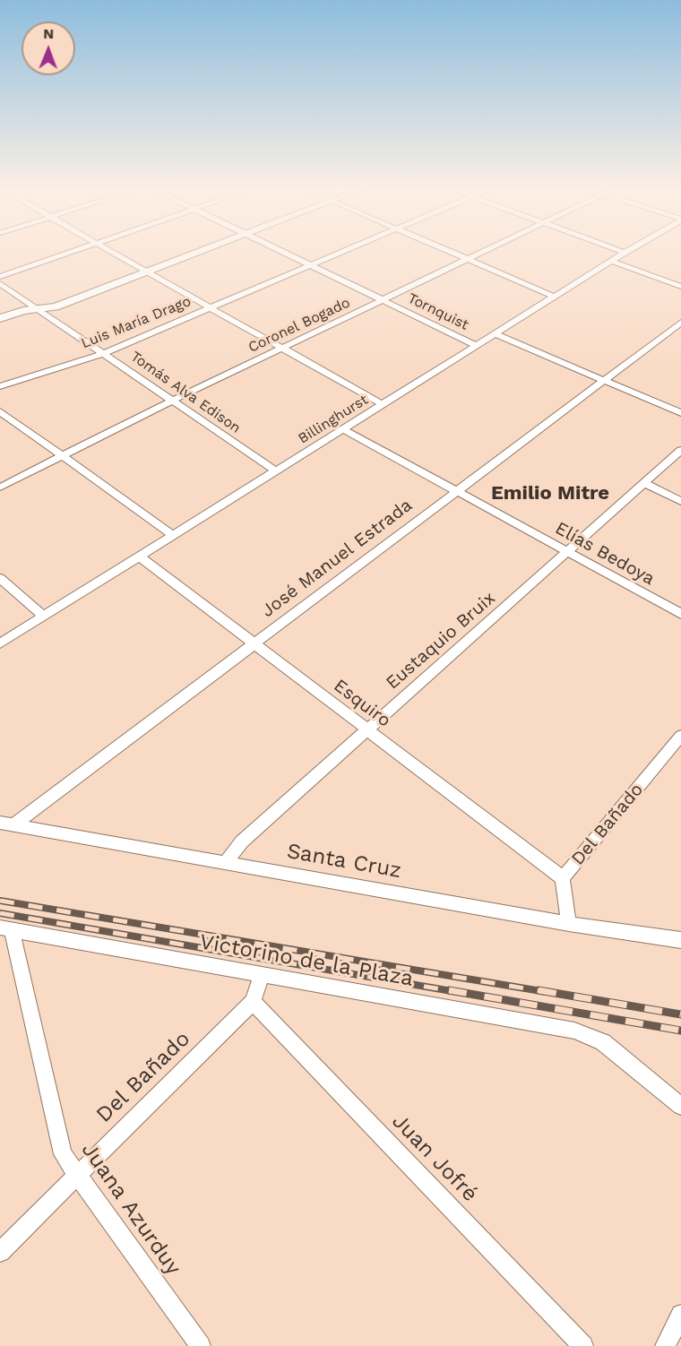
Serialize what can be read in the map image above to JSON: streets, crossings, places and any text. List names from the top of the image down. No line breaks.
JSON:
{"streets":{"street":["Tornquist","Luis María Drago","Coronel Bogado","Tomás Alva Edison","Billinghurst","Elías Bedoya","José Manuel Estrada","Eustaquio Bruix","Esquiro","Del Bañado","Santa Cruz","Victorino de la Plaza","Juan Jofré","Juana Azurduy"]},"crossings":[["Tornquist","Luis María Drago"],["Tornquist","Coronel Bogado"],["Tornquist","Billinghurst"],["Luis María Drago","Tomás Alva Edison"],["Coronel Bogado","Tomás Alva Edison"],["Tomás Alva Edison","Billinghurst"],["Billinghurst","Elías Bedoya"],["Billinghurst","Esquiro"],["Elías Bedoya","José Manuel Estrada"],["Elías Bedoya","Eustaquio Bruix"],["José Manuel Estrada","Esquiro"],["José Manuel Estrada","Santa Cruz"],["Eustaquio Bruix","Esquiro"],["Eustaquio Bruix","Santa Cruz"],["Esquiro","Del Bañado"],["Del Bañado","Santa Cruz"],["Del Bañado","Victorino de la Plaza"],["Del Bañado","Juan Jofré"],["Del Bañado","Juana Azurduy"],["Victorino de la Plaza","Juana Azurduy"]],"districts":["Emilio Mitre"],"north":"top"}
